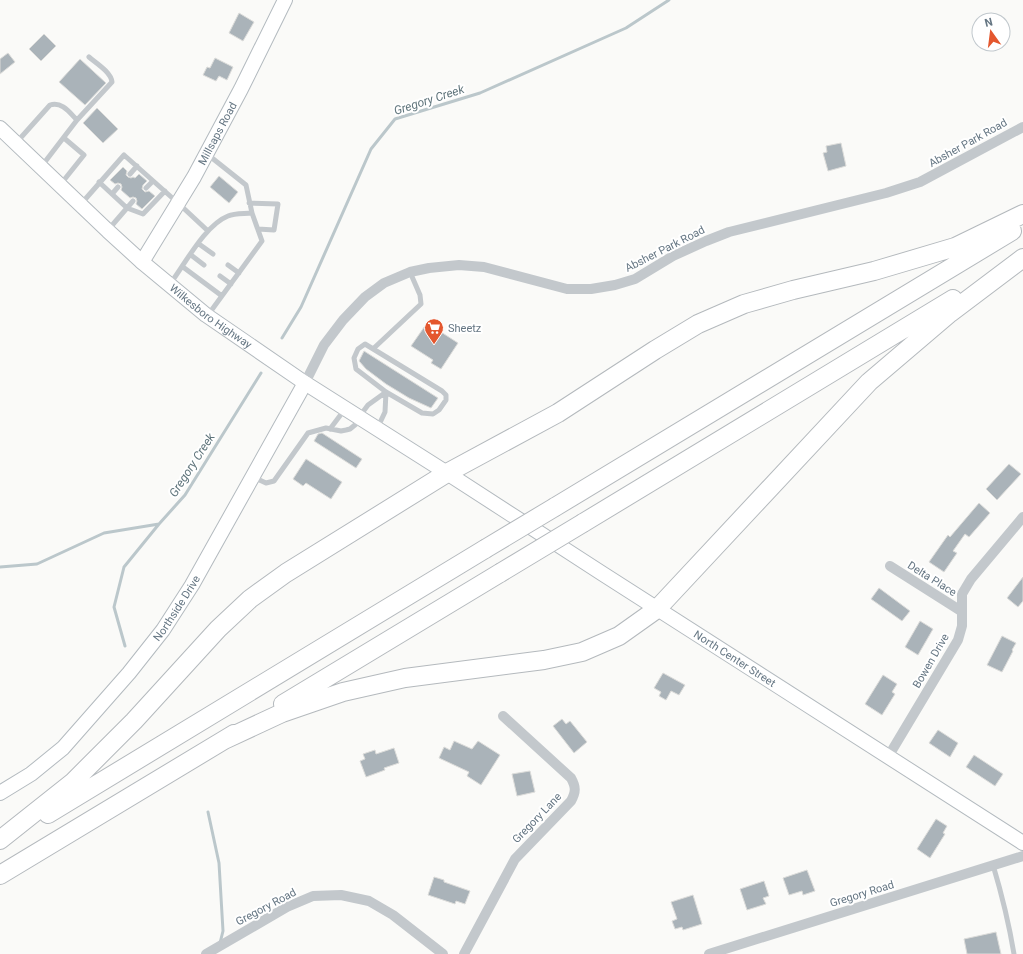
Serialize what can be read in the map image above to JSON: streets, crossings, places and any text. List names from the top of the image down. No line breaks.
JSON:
{"streets":{"main road":["Millsaps Road","Wilkesboro Highway","Northside Drive","North Center Street"],"street":["Absher Park Road","Delta Place","Bowen Drive","Gregory Lane","Gregory Road"]},"crossings":[["Millsaps Road","Wilkesboro Highway"],["Absher Park Road","Wilkesboro Highway"],["Absher Park Road","Northside Drive"],["Wilkesboro Highway","Northside Drive"],["Wilkesboro Highway","North Center Street"],["Delta Place","Bowen Drive"],["North Center Street","Bowen Drive"]],"water":["Gregory Creek"],"places":{"supermarket":["Sheetz"]},"north":"top"}
